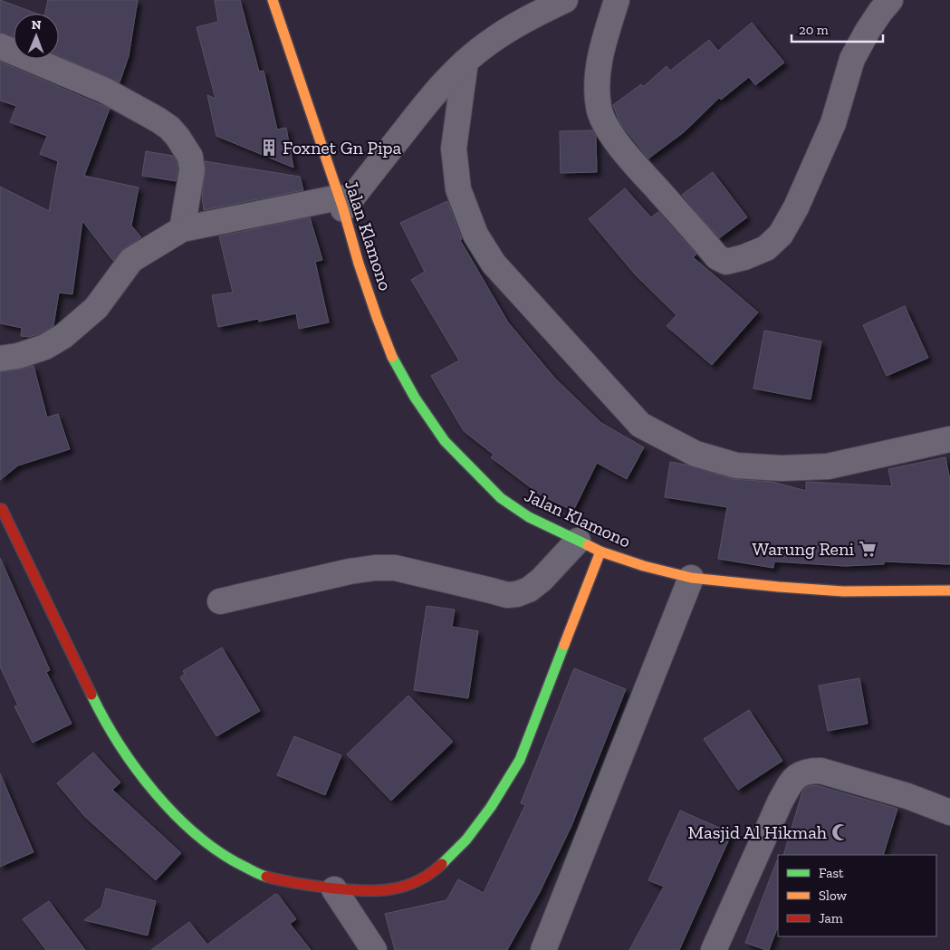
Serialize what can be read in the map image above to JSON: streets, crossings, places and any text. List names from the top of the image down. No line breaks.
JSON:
{"streets":{"main road":["Jalan Klamono"]},"places":{"building":["Foxnet Gn Pipa"],"supermarket":["Warung Reni"],"mosque":["Masjid Al Hikmah"]},"legend":["Fast","Slow","Jam"],"scale_bar":"20 m","north":"top"}
